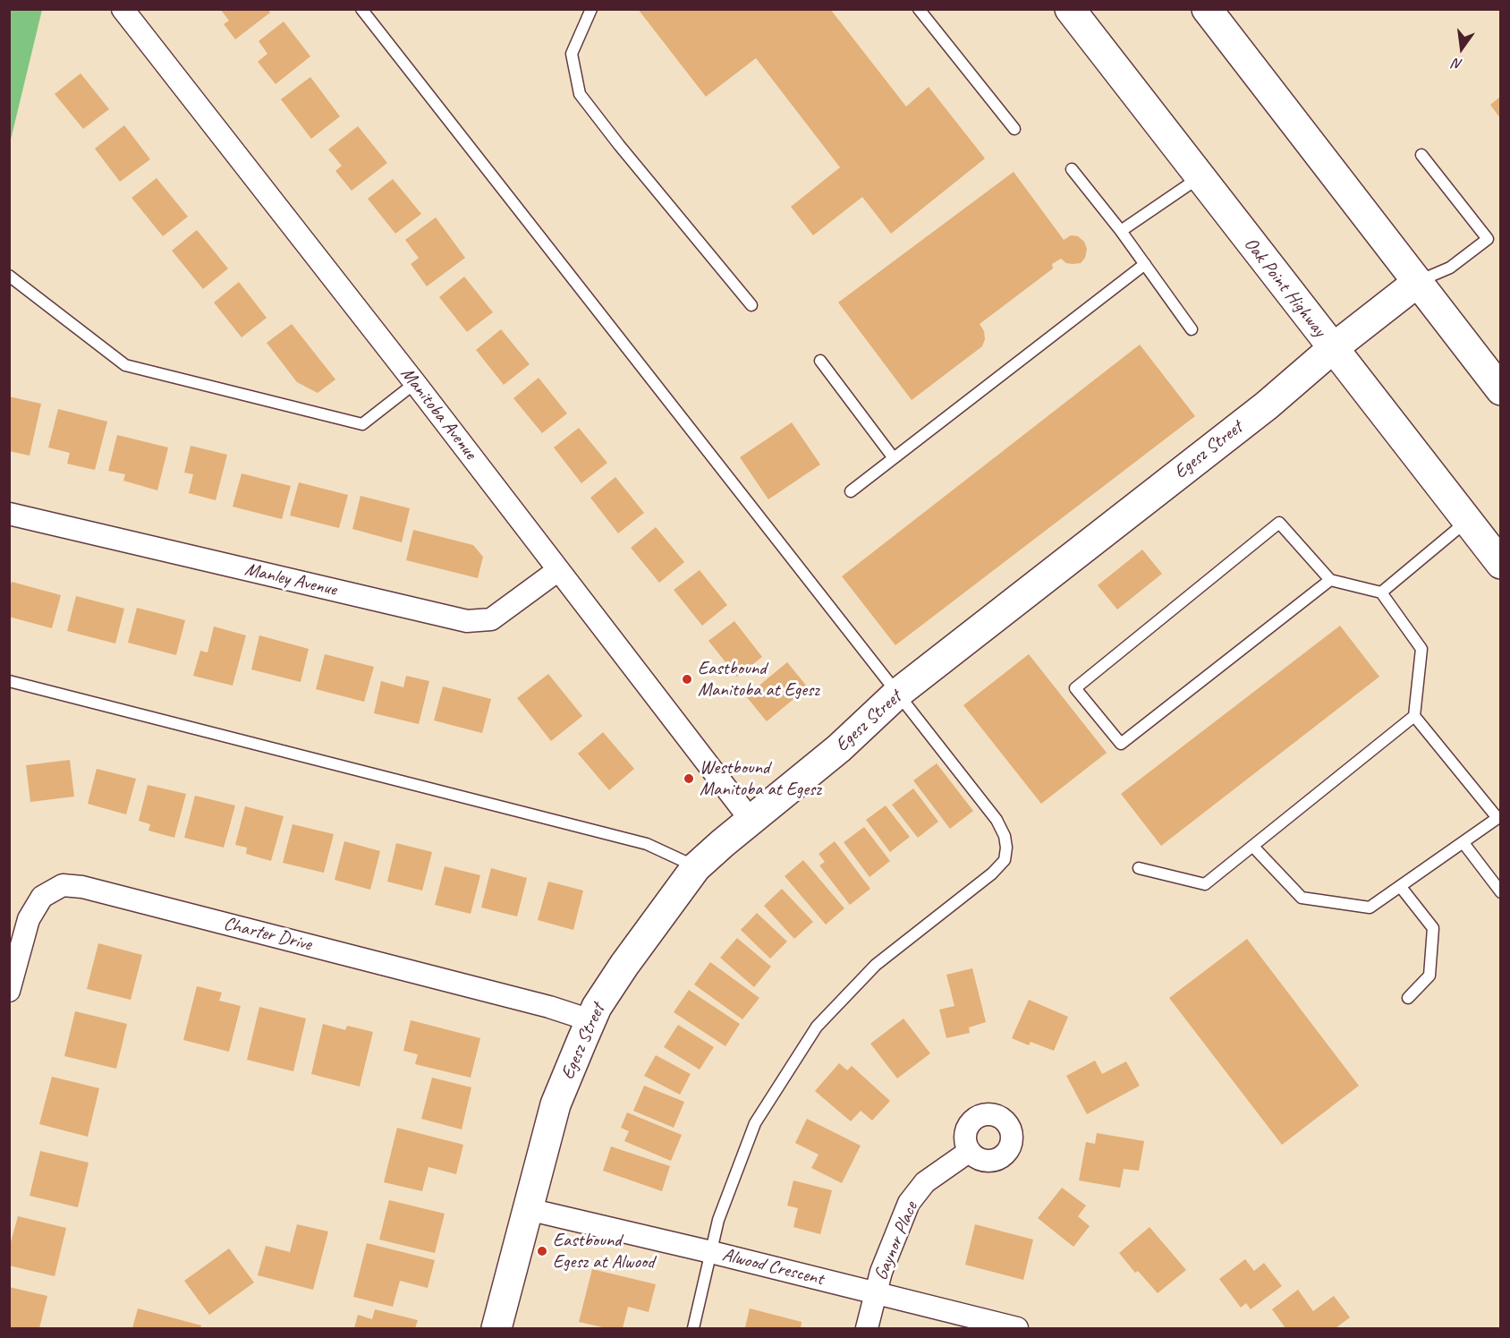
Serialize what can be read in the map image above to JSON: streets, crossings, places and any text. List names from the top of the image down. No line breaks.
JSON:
{"streets":{"street":["Oak Point Highway","Manitoba Avenue","Egesz Street","Manley Avenue","Charter Drive","Gaynor Place","Alwood Crescent"]},"crossings":[["Oak Point Highway","Egesz Street"],["Manitoba Avenue","Egesz Street"],["Manitoba Avenue","Manley Avenue"],["Egesz Street","Charter Drive"],["Egesz Street","Alwood Crescent"],["Gaynor Place","Alwood Crescent"]],"places":["Eastbound Manitoba at Egesz","Westbound Manitoba at Egesz","Eastbound Egesz at Alwood"],"north":"bottom"}
